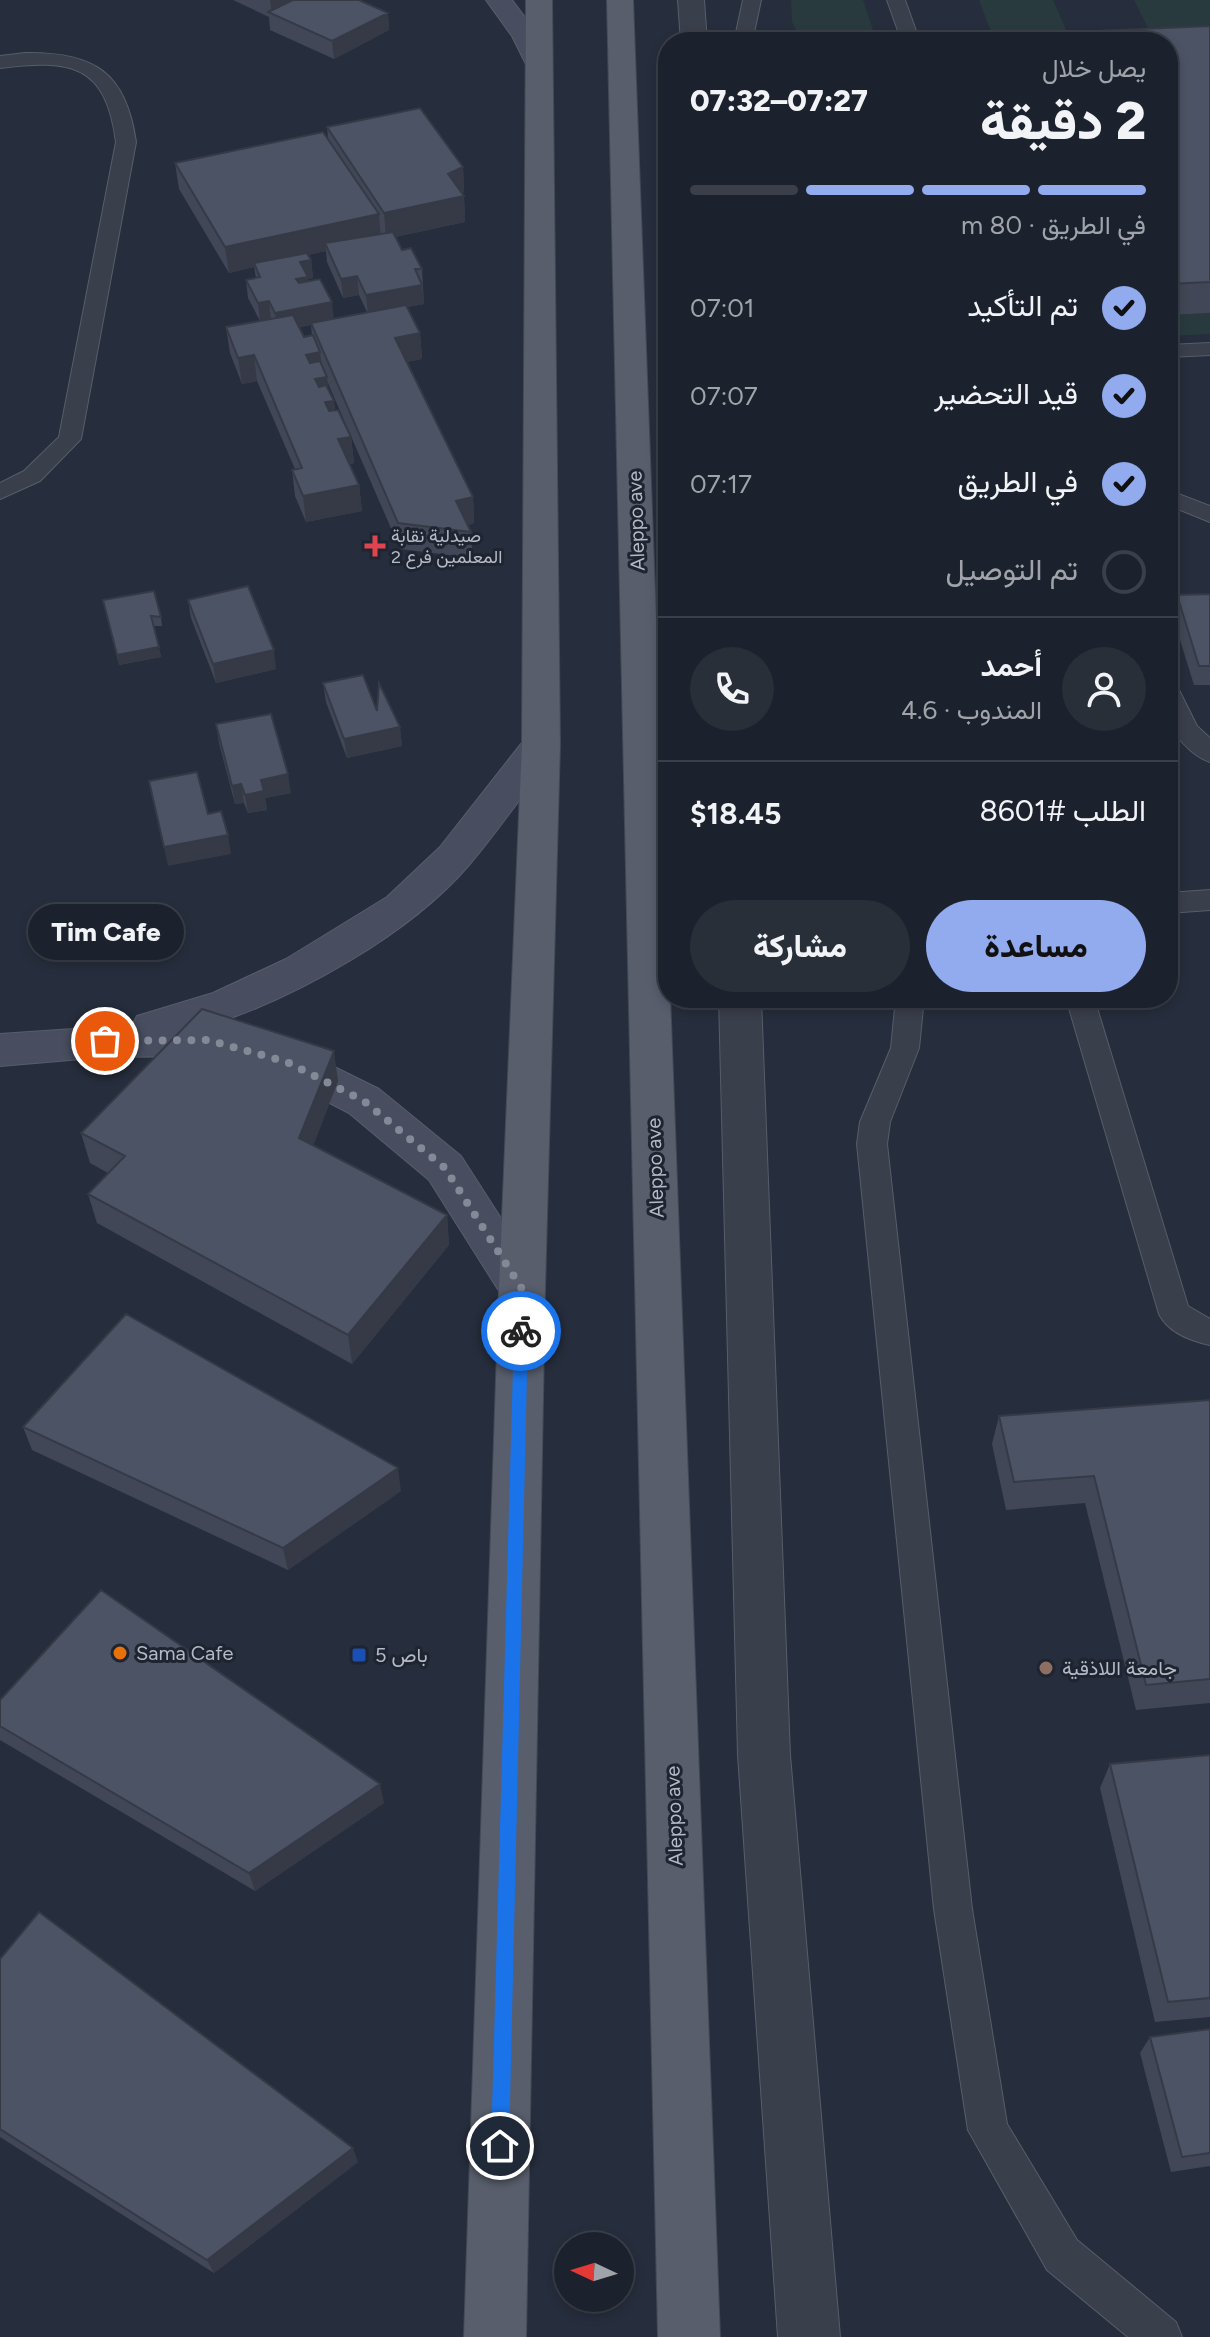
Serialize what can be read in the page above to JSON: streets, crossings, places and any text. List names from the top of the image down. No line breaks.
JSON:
{"streets":{"main road":["Aleppo ave"]},"places":{"health":["صيدلية نقابة المعلمين فرع 2"],"other":["Tim Cafe","Sama Cafe","جامعة اللاذقية"],"transit":["باص 5"]},"north":"left","page":{"heading":["2 دقيقة","يصل خلال","07:27–07:32"],"panel":["أحمد","المندوب · 4.6","الطلب #8601","$18.45"],"bar":"في الطريق · 80 m","list":[["تم التأكيد","07:01"],["قيد التحضير","07:07"],["في الطريق","07:17"],"تم التوصيل"],"buttons":["مساعدة","مشاركة"],"bubble":"Tim Cafe"}}
